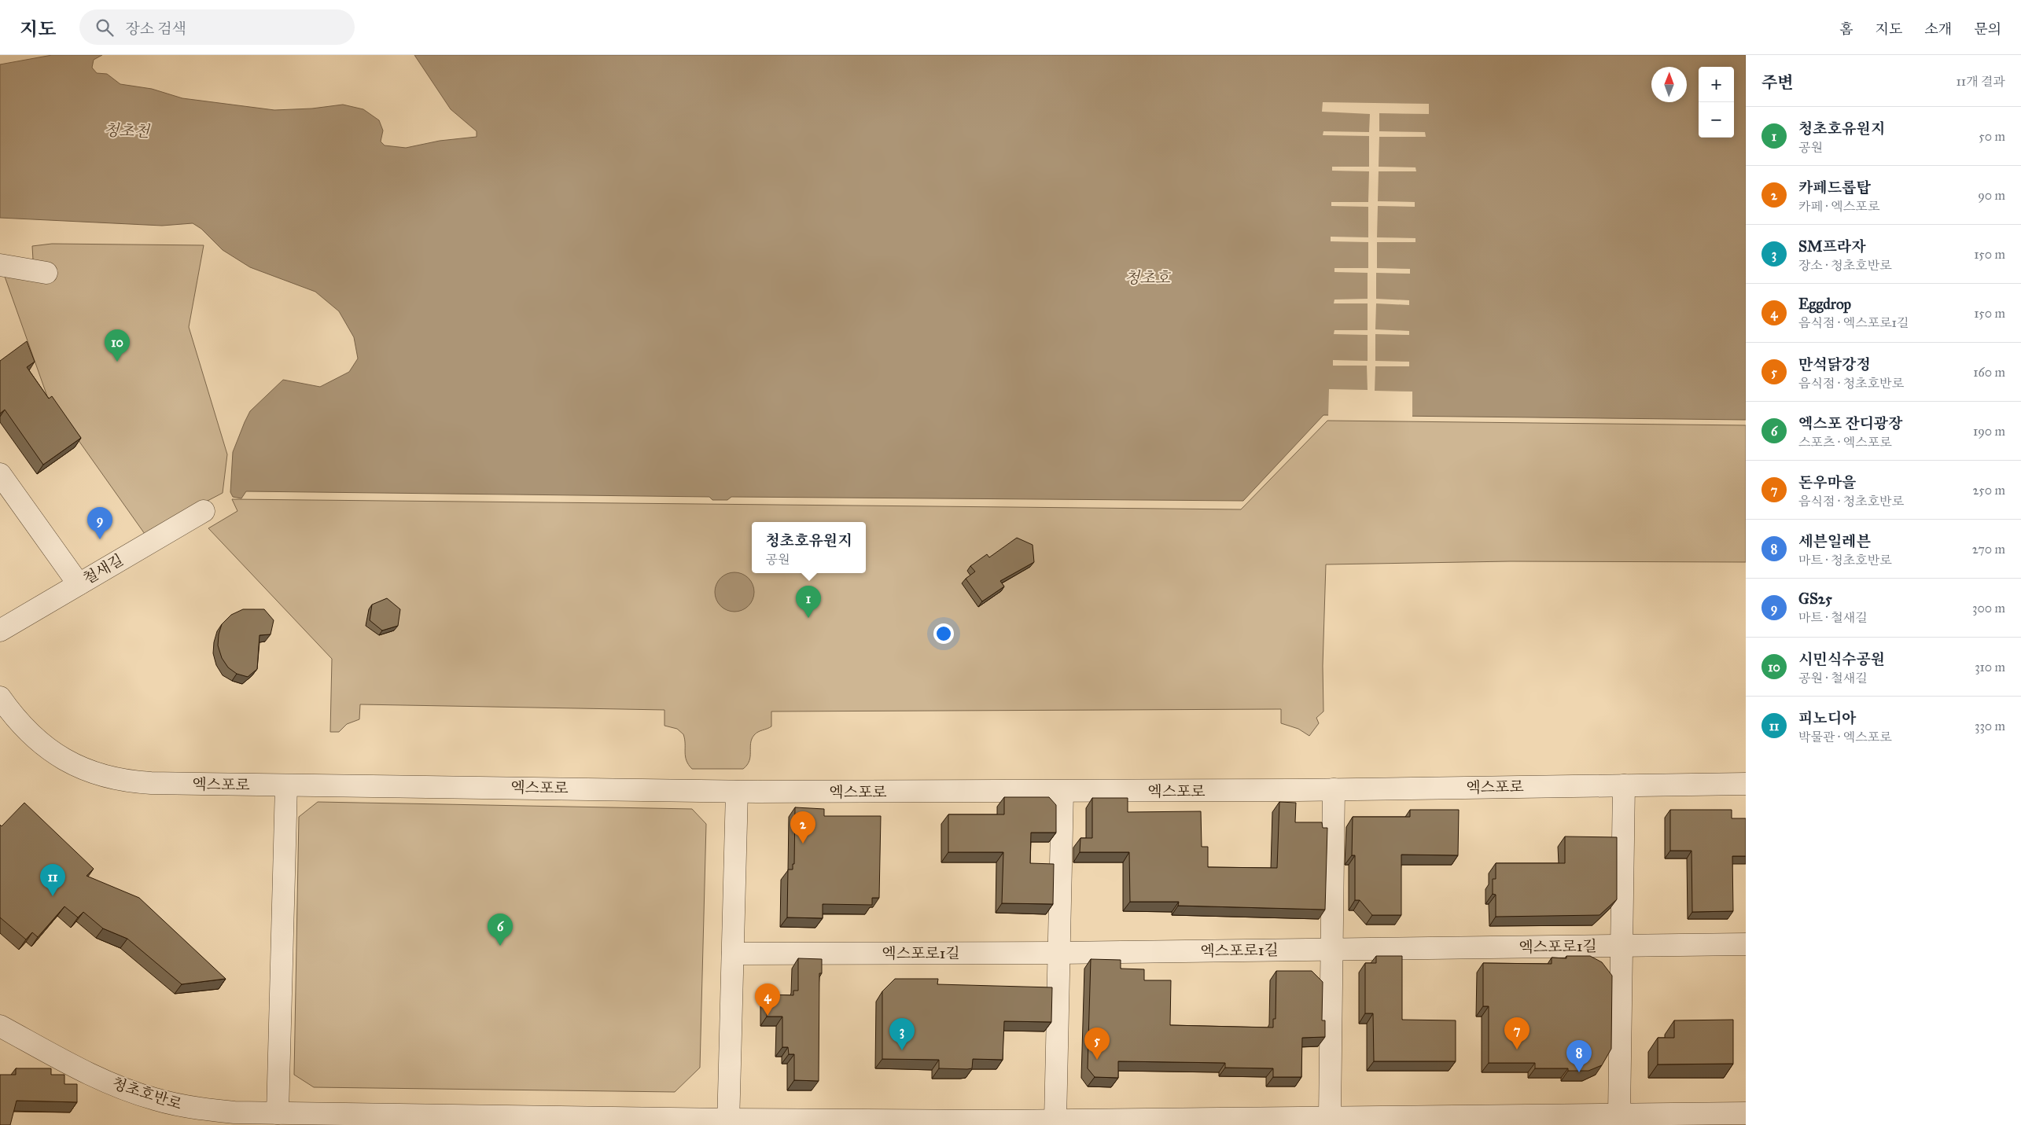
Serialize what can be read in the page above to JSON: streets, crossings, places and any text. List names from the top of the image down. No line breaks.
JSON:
{"streets":{"street":["철새길","엑스포로","엑스포로1길","청초호반로"]},"water":["청초천","청초호"],"north":"top","page":{"header":"지도","search":"장소 검색","nav":["홈","지도","소개","문의"],"heading":["주변","11개 결과"],"map_buttons":["+","−"],"list":[{"mark":"1","name":"청초호유원지","note":"공원","value":"50 m"},{"mark":"2","name":"카페드롭탑","note":"카페 · 엑스포로","value":"90 m"},{"mark":"3","name":"SM프라자","note":"장소 · 청초호반로","value":"150 m"},{"mark":"4","name":"Eggdrop","note":"음식점 · 엑스포로1길","value":"150 m"},{"mark":"5","name":"만석닭강정","note":"음식점 · 청초호반로","value":"160 m"},{"mark":"6","name":"엑스포 잔디광장","note":"스포츠 · 엑스포로","value":"190 m"},{"mark":"7","name":"돈우마을","note":"음식점 · 청초호반로","value":"250 m"},{"mark":"8","name":"세븐일레븐","note":"마트 · 청초호반로","value":"270 m"},{"mark":"9","name":"GS25","note":"마트 · 철새길","value":"300 m"},{"mark":"10","name":"시민식수공원","note":"공원 · 철새길","value":"310 m"},{"mark":"11","name":"피노디아","note":"박물관 · 엑스포로","value":"330 m"}],"pins":["10","9","1","2","11","6","4","7","3","5","8"],"popup":["청초호유원지","공원"]}}
